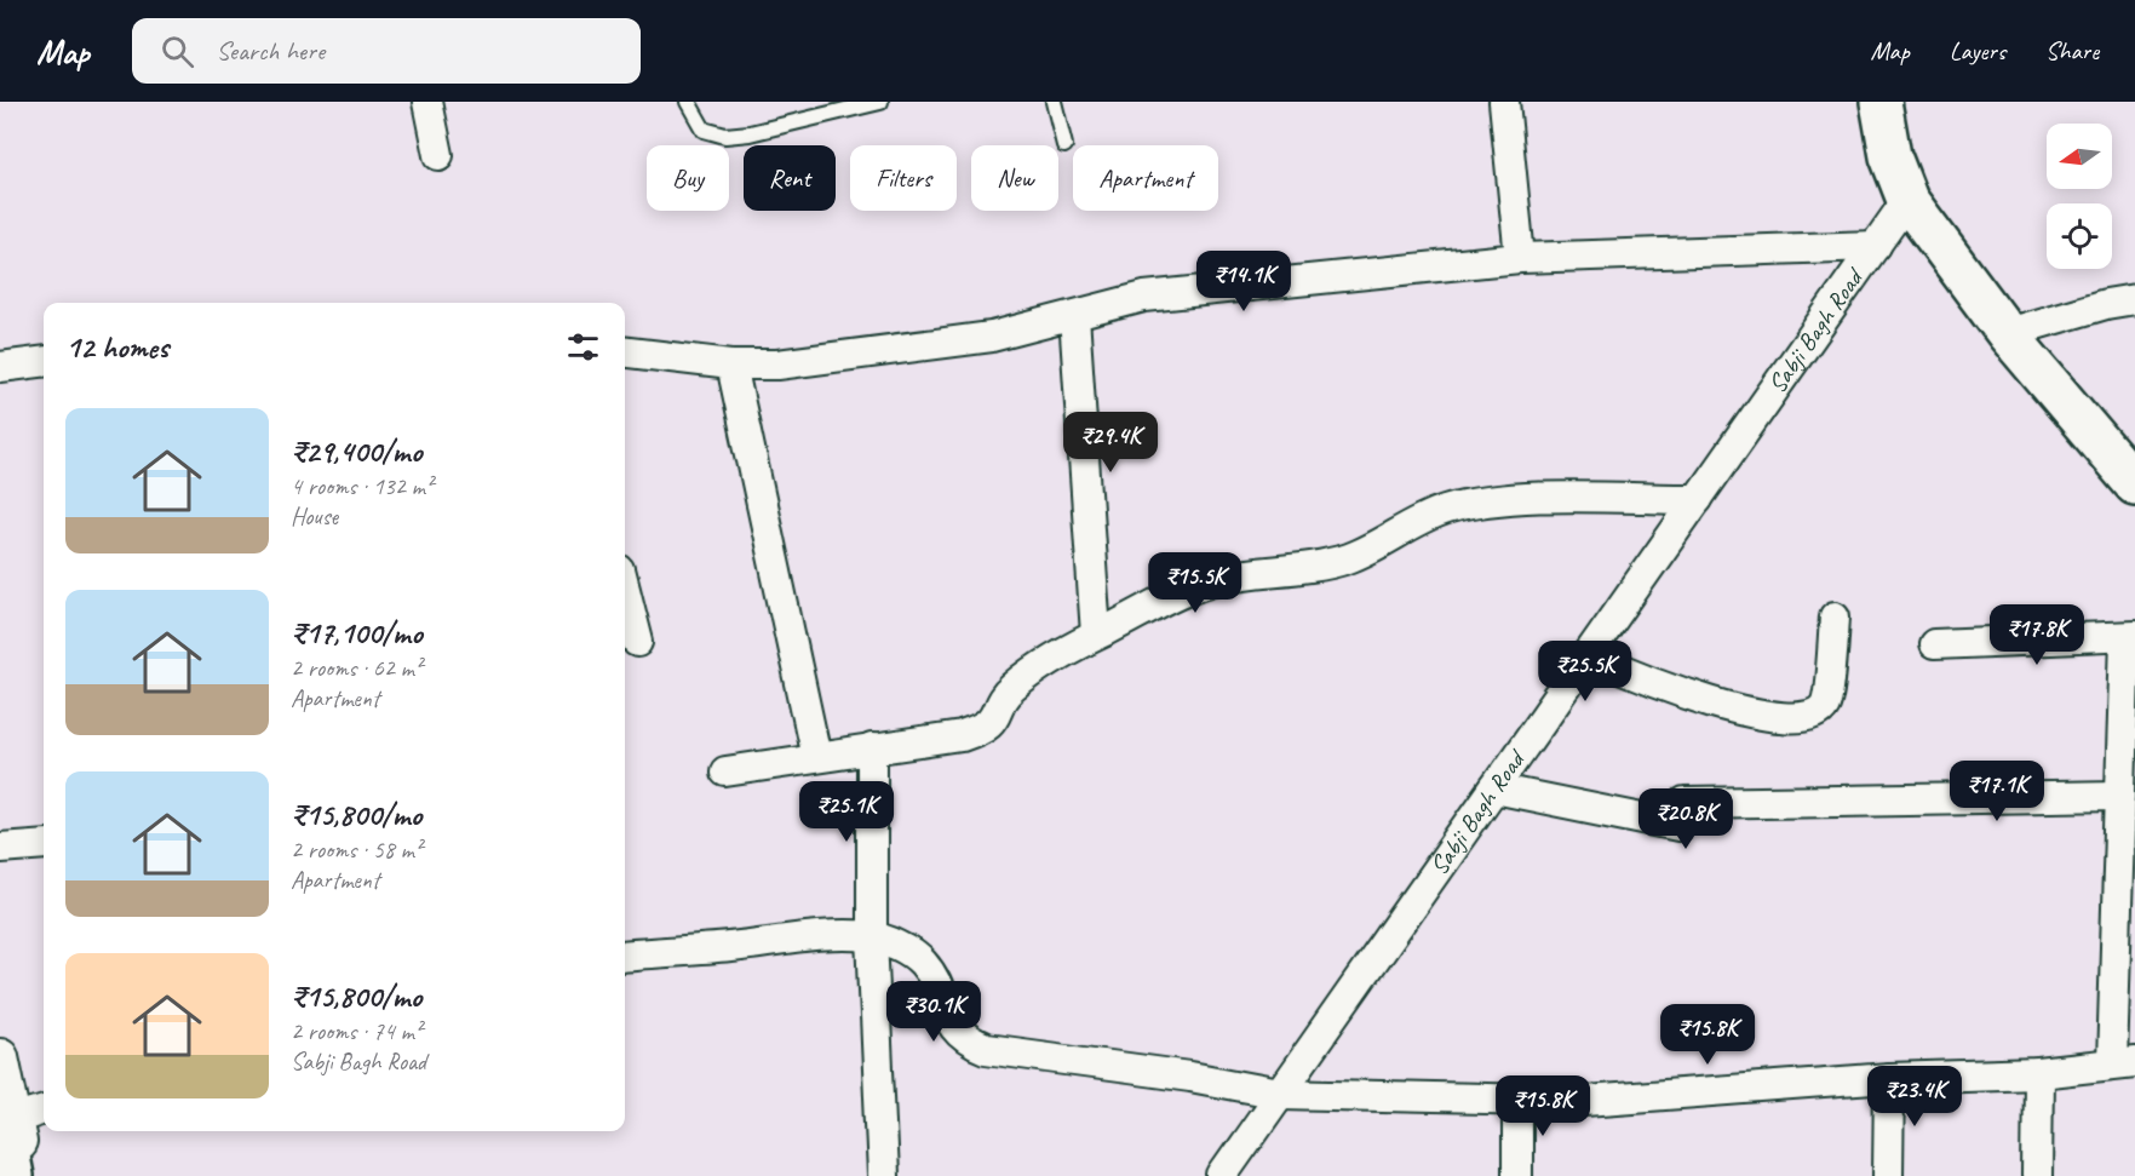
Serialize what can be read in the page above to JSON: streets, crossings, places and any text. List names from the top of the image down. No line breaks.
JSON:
{"streets":{"street":["Sabji Bagh Road"]},"north":"left","page":{"header":"Map","search":"Search here","nav":["Map","Layers","Share"],"chip":["Buy","Rent","Filters","New","Apartment"],"price":["₹14.1K","₹29.4K","₹15.5K","₹17.8K","₹25.5K","₹17.1K","₹25.1K","₹20.8K","₹30.1K","₹15.8K","₹23.4K","₹15.8K"],"heading":"12 homes","list":[{"name":"₹29,400/mo","note":"4 rooms · 132 m² · House"},{"name":"₹17,100/mo","note":"2 rooms · 62 m² · Apartment"},{"name":"₹15,800/mo","note":"2 rooms · 58 m² · Apartment"},{"name":"₹15,800/mo","note":"2 rooms · 74 m² · Sabji Bagh Road"}]}}
